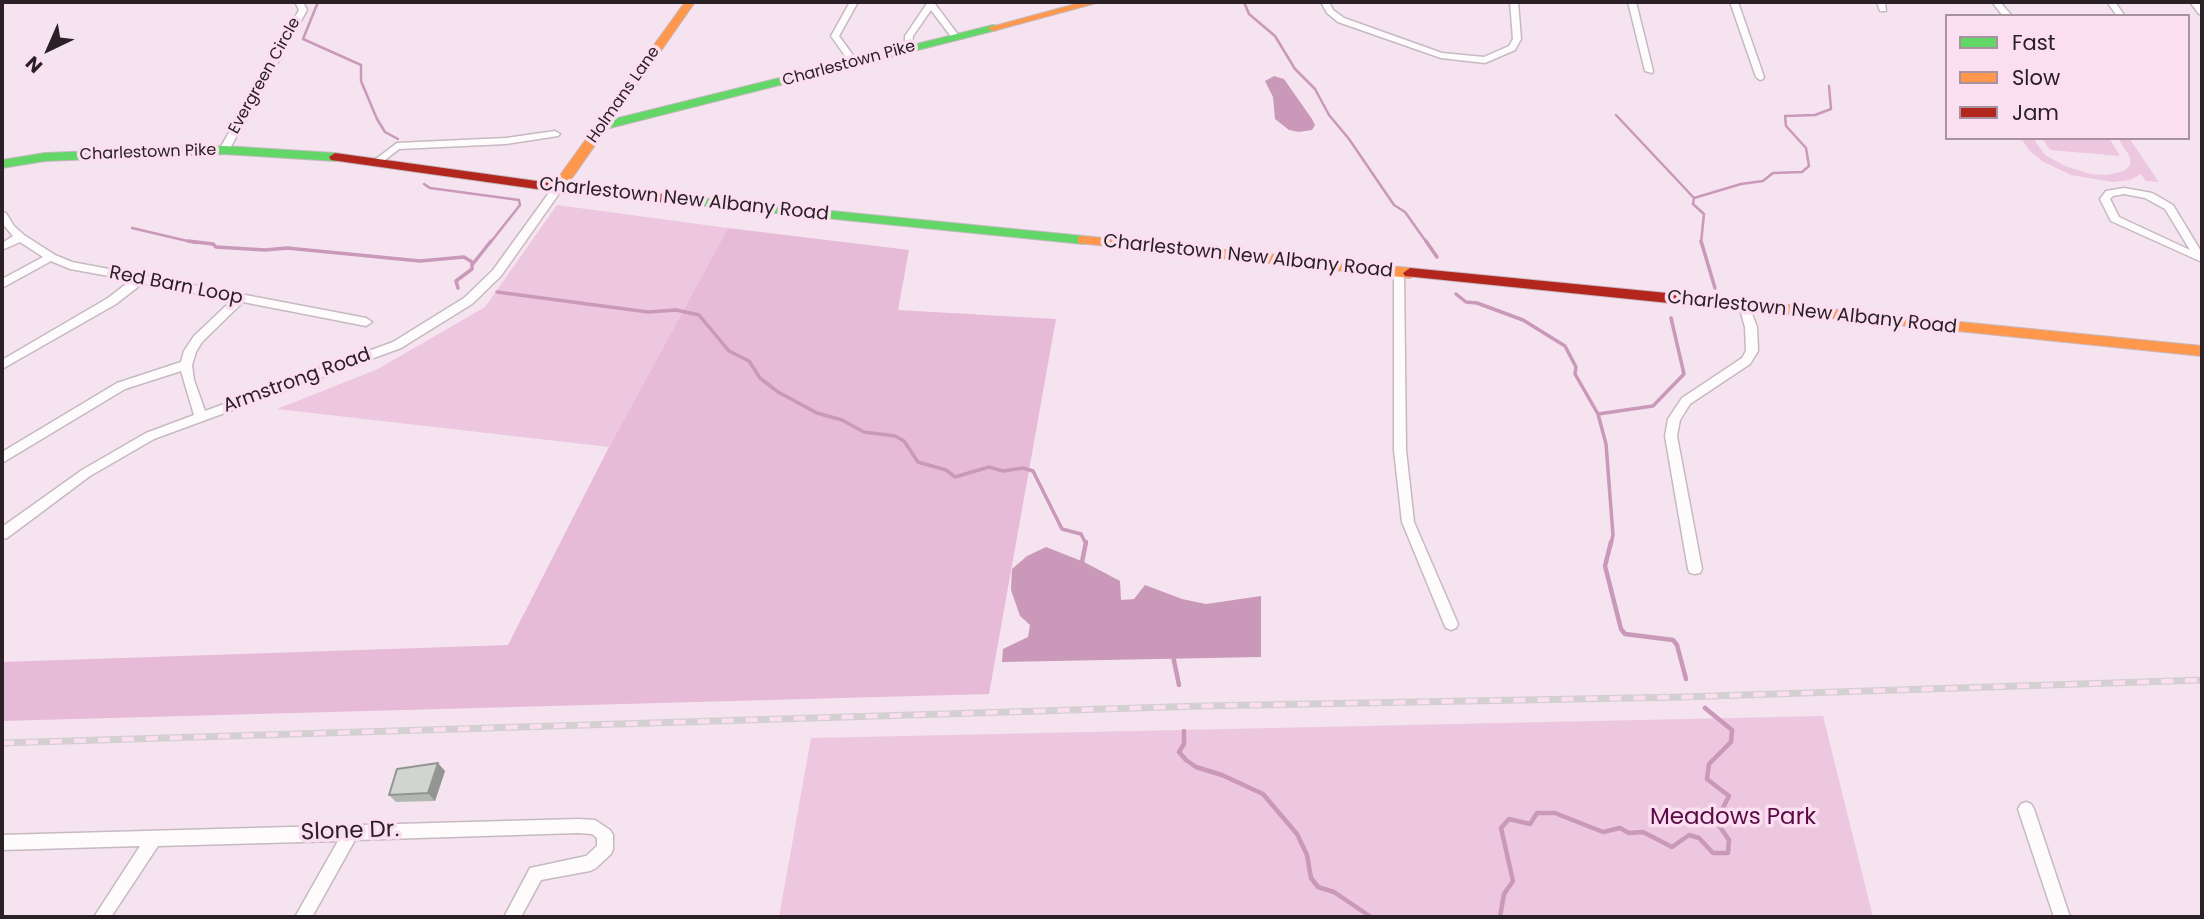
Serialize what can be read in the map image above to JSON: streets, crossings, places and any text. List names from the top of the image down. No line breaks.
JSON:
{"streets":{"main road":["Charlestown Pike","Holmans Lane","Charlestown New Albany Road"],"street":["Evergreen Circle","Red Barn Loop","Armstrong Road","Slone Dr."]},"crossings":[["Charlestown Pike","Evergreen Circle"],["Charlestown Pike","Holmans Lane"],["Charlestown Pike","Charlestown New Albany Road"],["Holmans Lane","Charlestown New Albany Road"],["Holmans Lane","Armstrong Road"],["Charlestown New Albany Road","Armstrong Road"]],"parks":["Meadows Park"],"legend":["Fast","Slow","Jam"],"north":"bottom left"}
